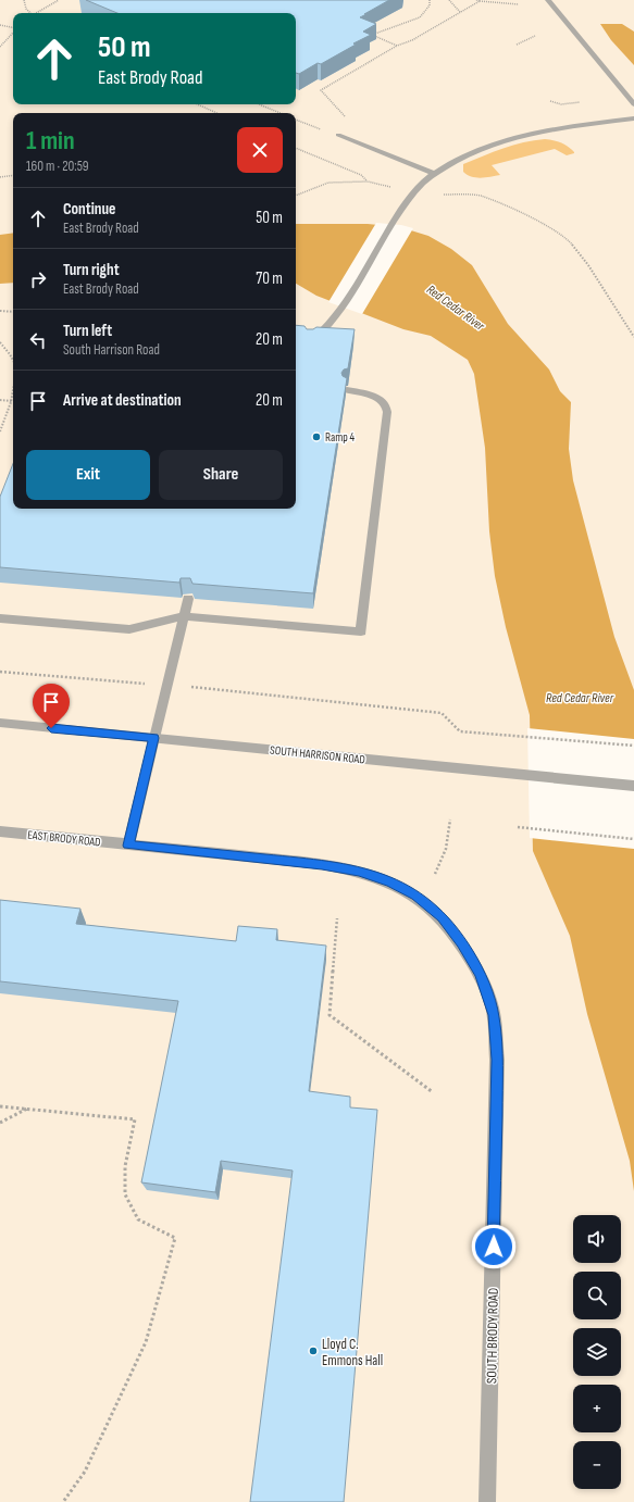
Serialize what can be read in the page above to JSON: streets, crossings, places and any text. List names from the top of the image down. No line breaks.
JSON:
{"streets":{"street":["SOUTH HARRISON ROAD","EAST BRODY ROAD","SOUTH BRODY ROAD"]},"crossings":[["EAST BRODY ROAD","SOUTH BRODY ROAD"]],"water":["Red Cedar River"],"places":["Ramp 4","Lloyd C. Emmons Hall"],"page":{"turn":["50 m","East Brody Road"],"heading":["1 min","160 m · 20:59"],"list":[{"name":"Continue","note":"East Brody Road","value":"50 m"},{"name":"Turn right","note":"East Brody Road","value":"70 m"},{"name":"Turn left","note":"South Harrison Road","value":"20 m"},{"name":"Arrive at destination","value":"20 m"}],"buttons":["Exit","Share"],"map_buttons":["+","−"]}}
